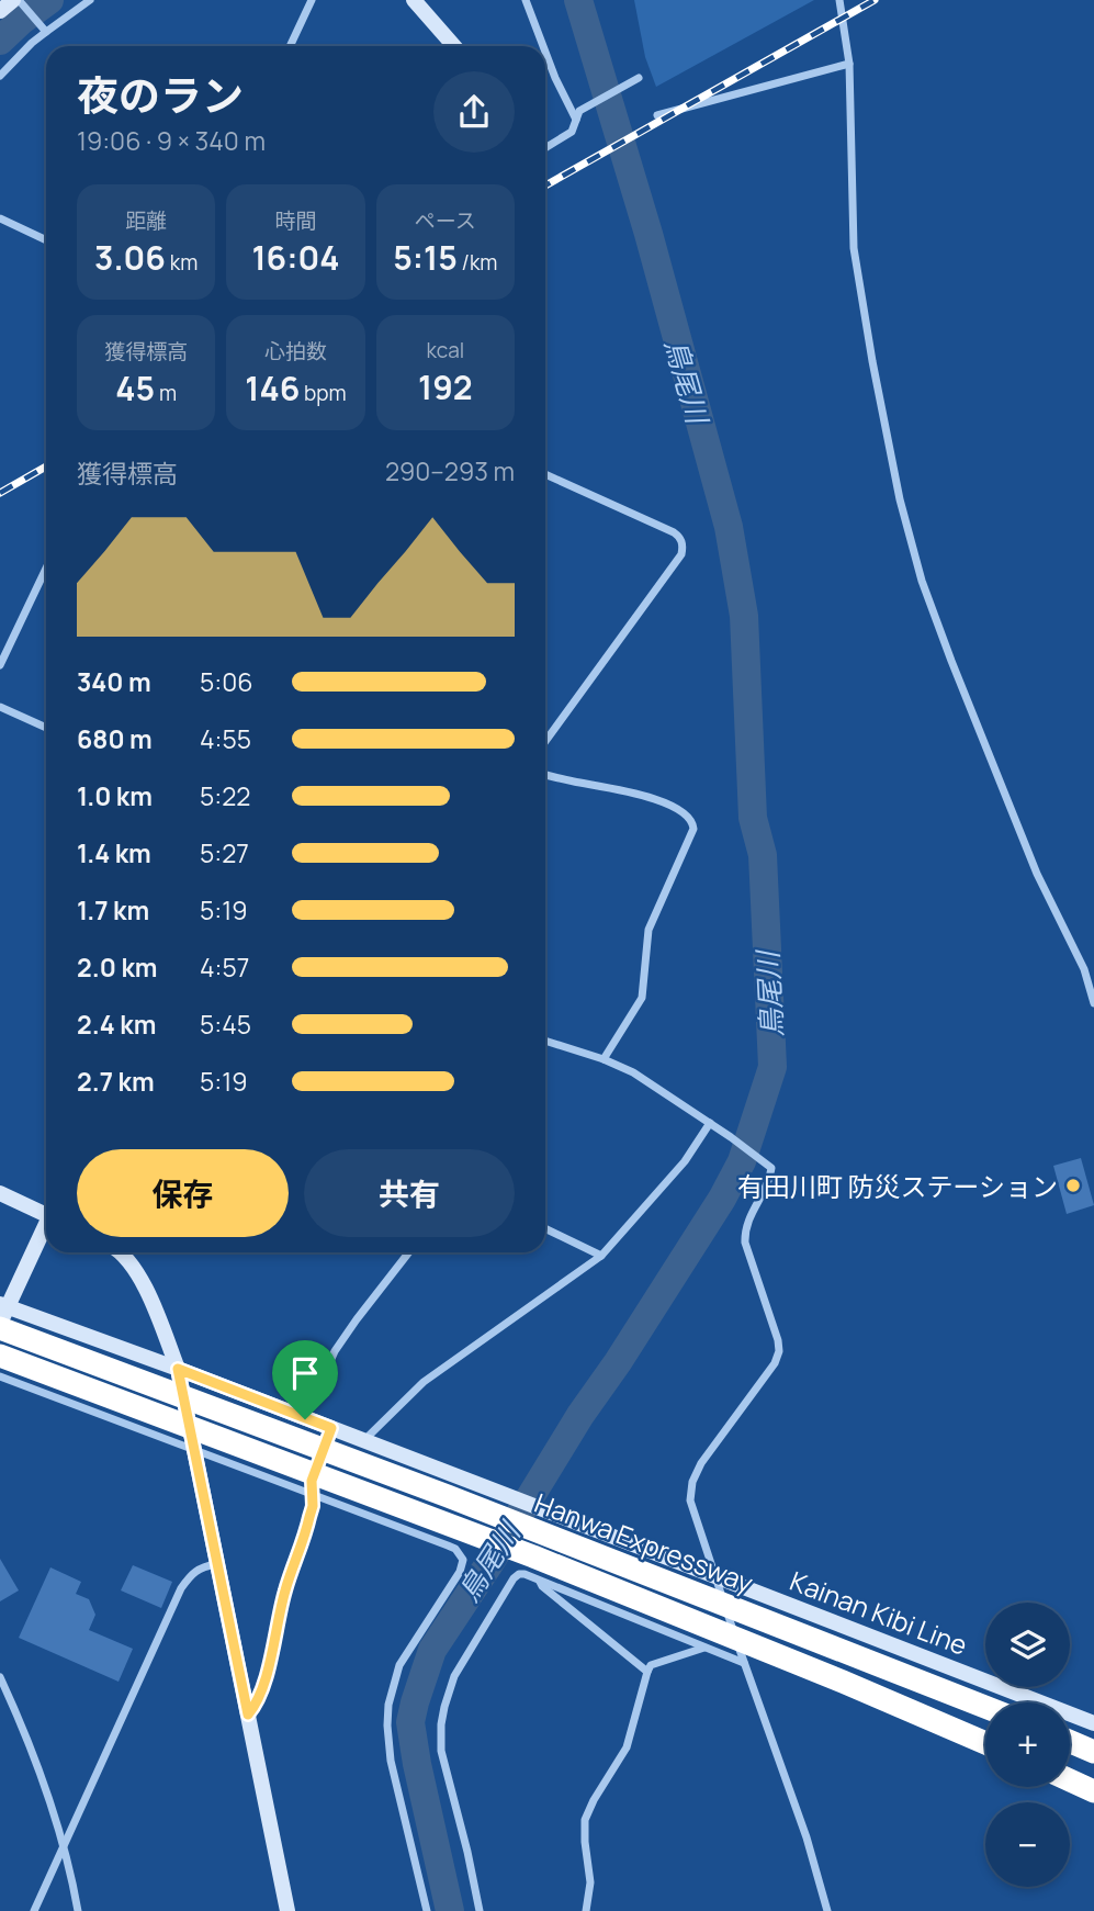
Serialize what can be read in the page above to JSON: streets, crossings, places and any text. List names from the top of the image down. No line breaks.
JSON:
{"streets":{"highway":["Hanwa Expressway"],"main road":["Kainan Kibi Line"]},"crossings":[["Hanwa Expressway","Kainan Kibi Line"]],"water":["鳥尾川"],"places":["有田川町 防災ステーション"],"page":{"heading":["夜のラン","19:06 · 9 × 340 m"],"stats":[["距離","3.06 km"],["時間","16:04"],["ペース","5:15 /km"],["獲得標高","45 m"],["心拍数","146 bpm"],["kcal","192"]],"chart":["獲得標高","290–293 m"],"list":[{"name":"340 m","note":"5:06"},{"name":"680 m","note":"4:55"},{"name":"1.0 km","note":"5:22"},{"name":"1.4 km","note":"5:27"},{"name":"1.7 km","note":"5:19"},{"name":"2.0 km","note":"4:57"},{"name":"2.4 km","note":"5:45"},{"name":"2.7 km","note":"5:19"}],"buttons":["保存","共有"],"map_buttons":["+","−"]}}
